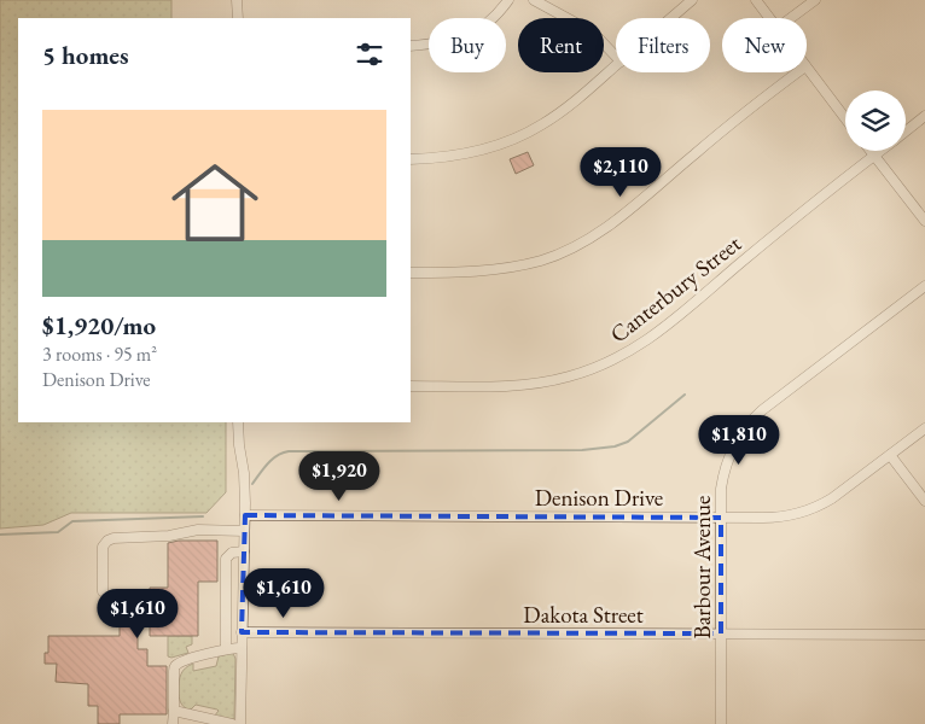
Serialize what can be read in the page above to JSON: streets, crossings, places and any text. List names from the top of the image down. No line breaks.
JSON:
{"streets":{"street":["Canterbury Street","Denison Drive","Barbour Avenue","Dakota Street"]},"crossings":[["Denison Drive","Barbour Avenue"],["Barbour Avenue","Dakota Street"]],"page":{"chip":["Buy","Rent","Filters","New"],"heading":"5 homes","list":[{"name":"$1,920/mo","note":"3 rooms · 95 m² · Denison Drive"}],"price":["$2,110","$1,810","$1,920","$1,610","$1,610"]}}
